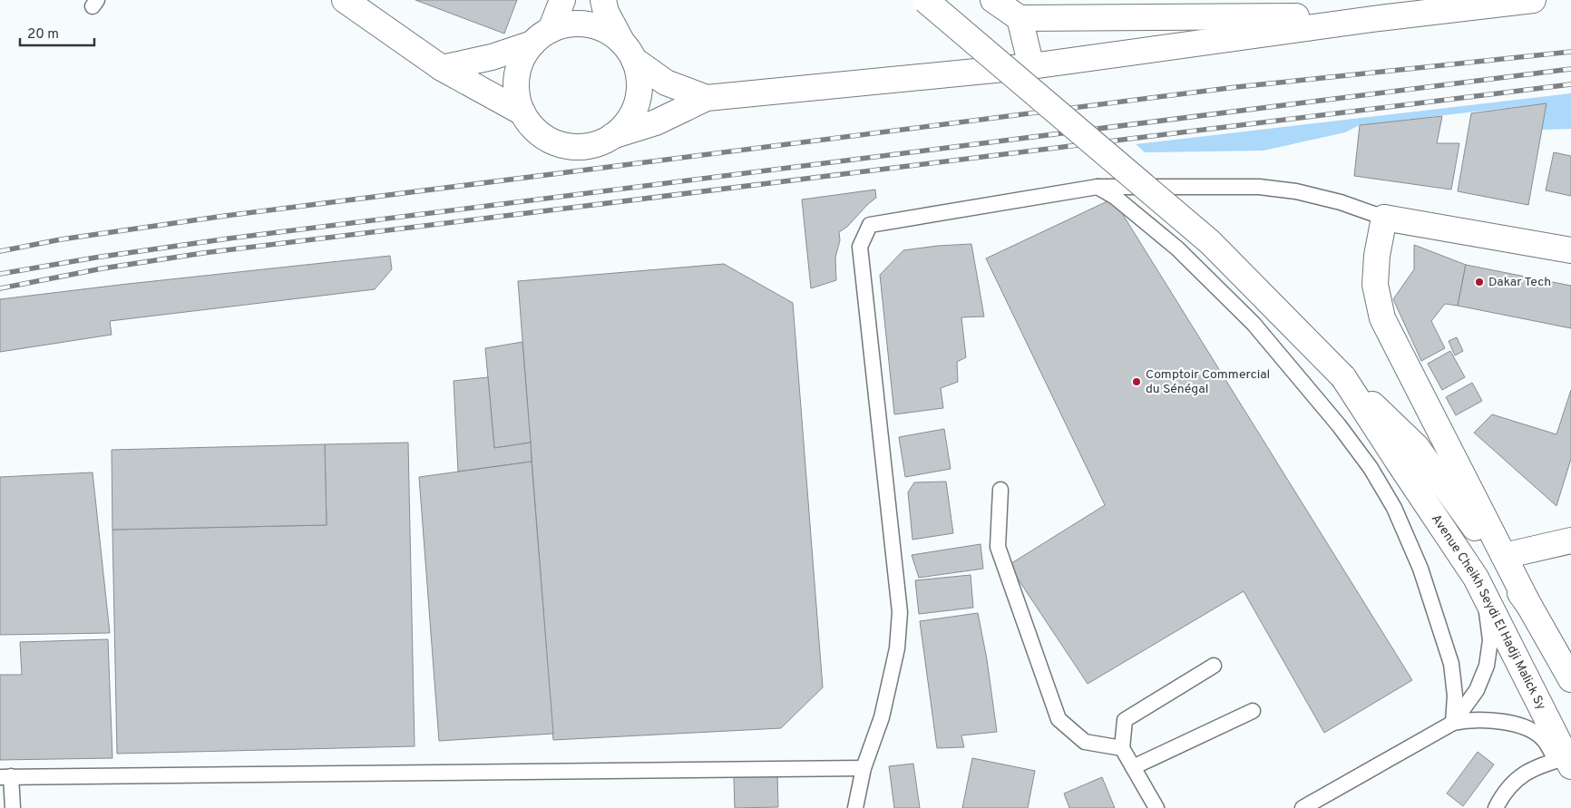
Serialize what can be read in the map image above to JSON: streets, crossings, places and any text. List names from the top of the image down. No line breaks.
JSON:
{"streets":{"street":["Avenue Cheikh Seydi El Hadji Malick Sy"]},"places":["Dakar Tech","Comptoir Commercial du Sénégal"],"scale_bar":"20 m"}
